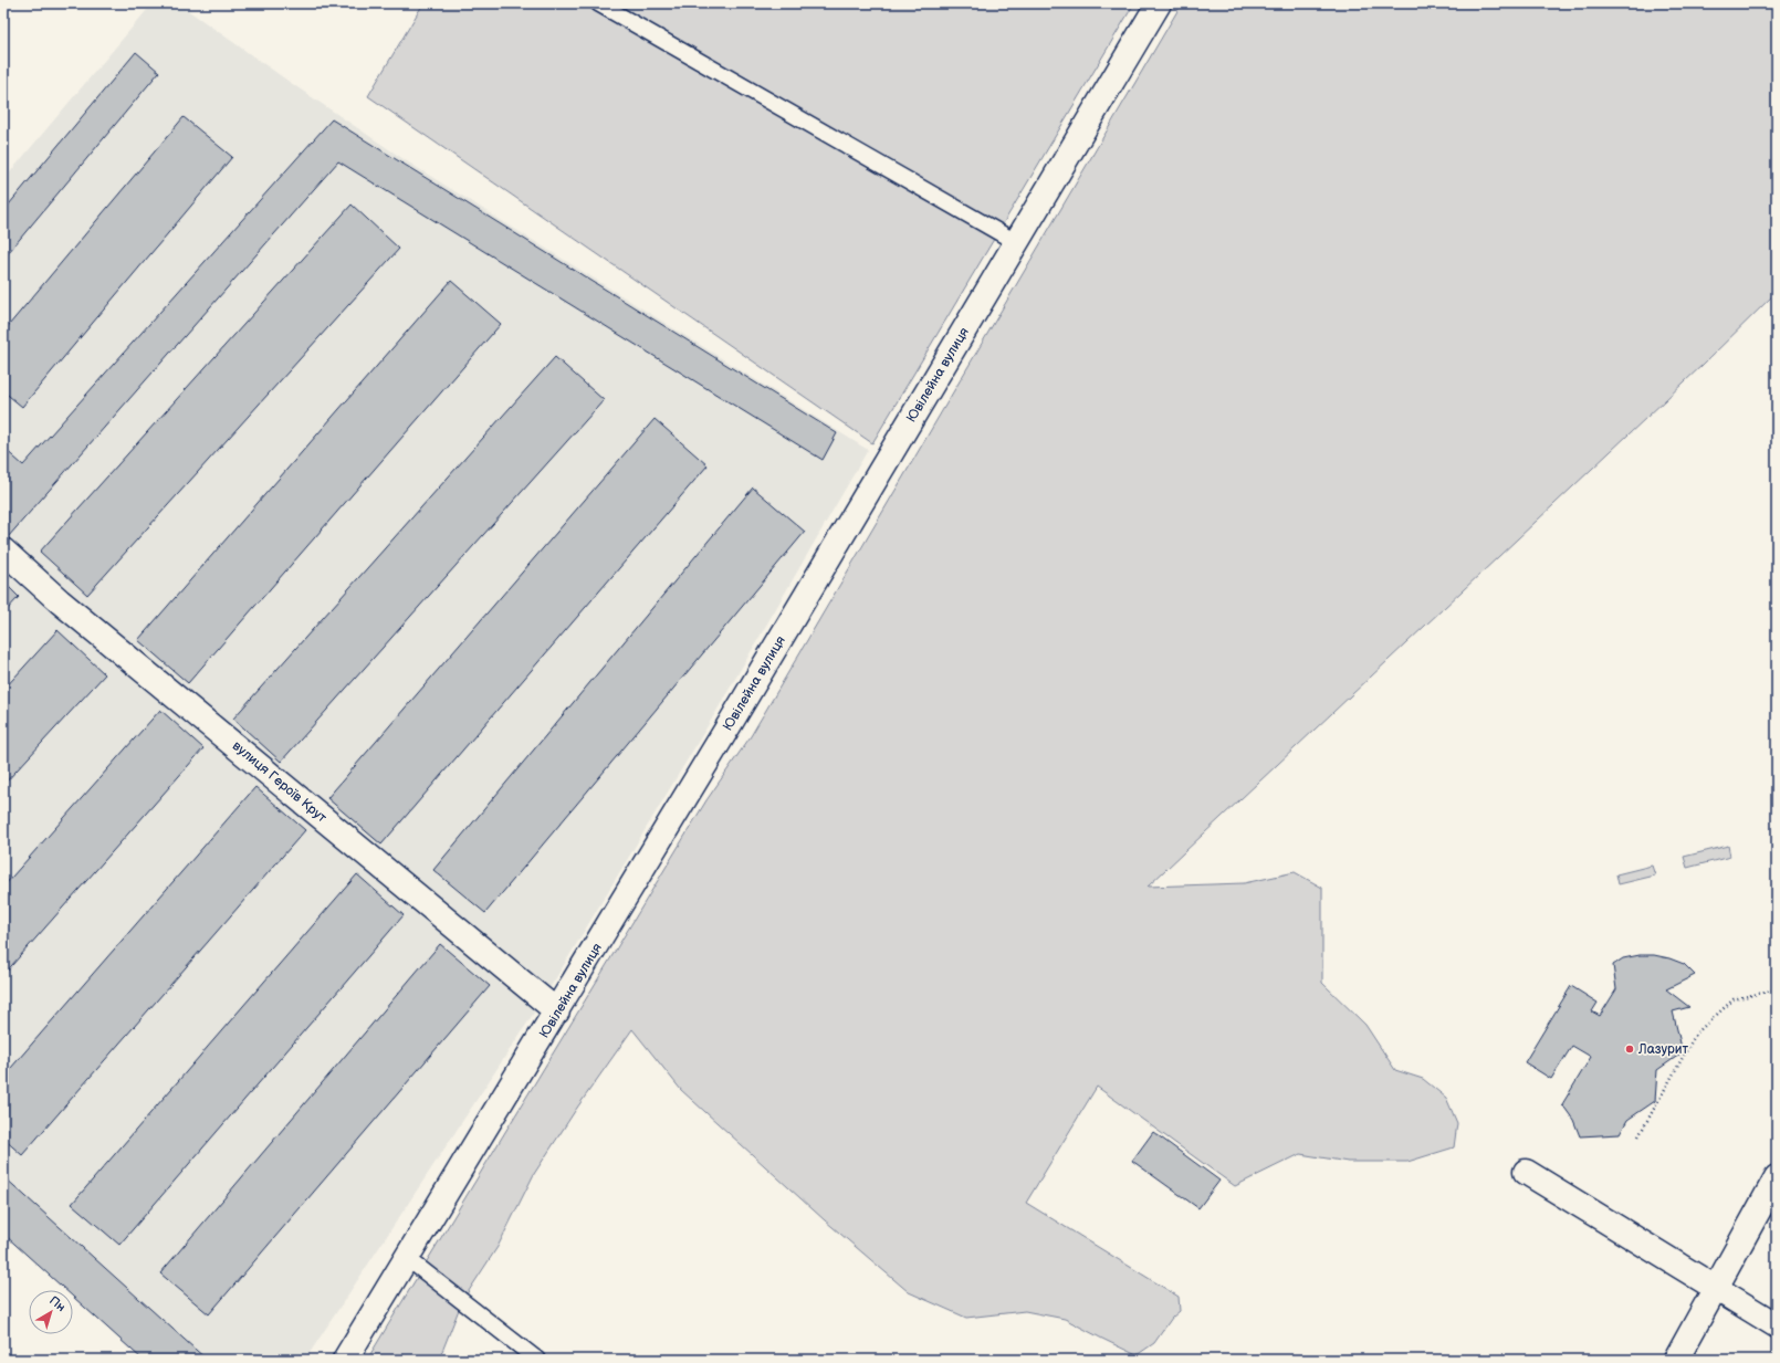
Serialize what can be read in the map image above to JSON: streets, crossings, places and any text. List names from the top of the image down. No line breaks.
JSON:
{"streets":{"street":["Ювілейна вулиця","вулиця Героїв Крут"]},"crossings":[["Ювілейна вулиця","вулиця Героїв Крут"]],"places":["Лазурит"],"north":"top right"}
